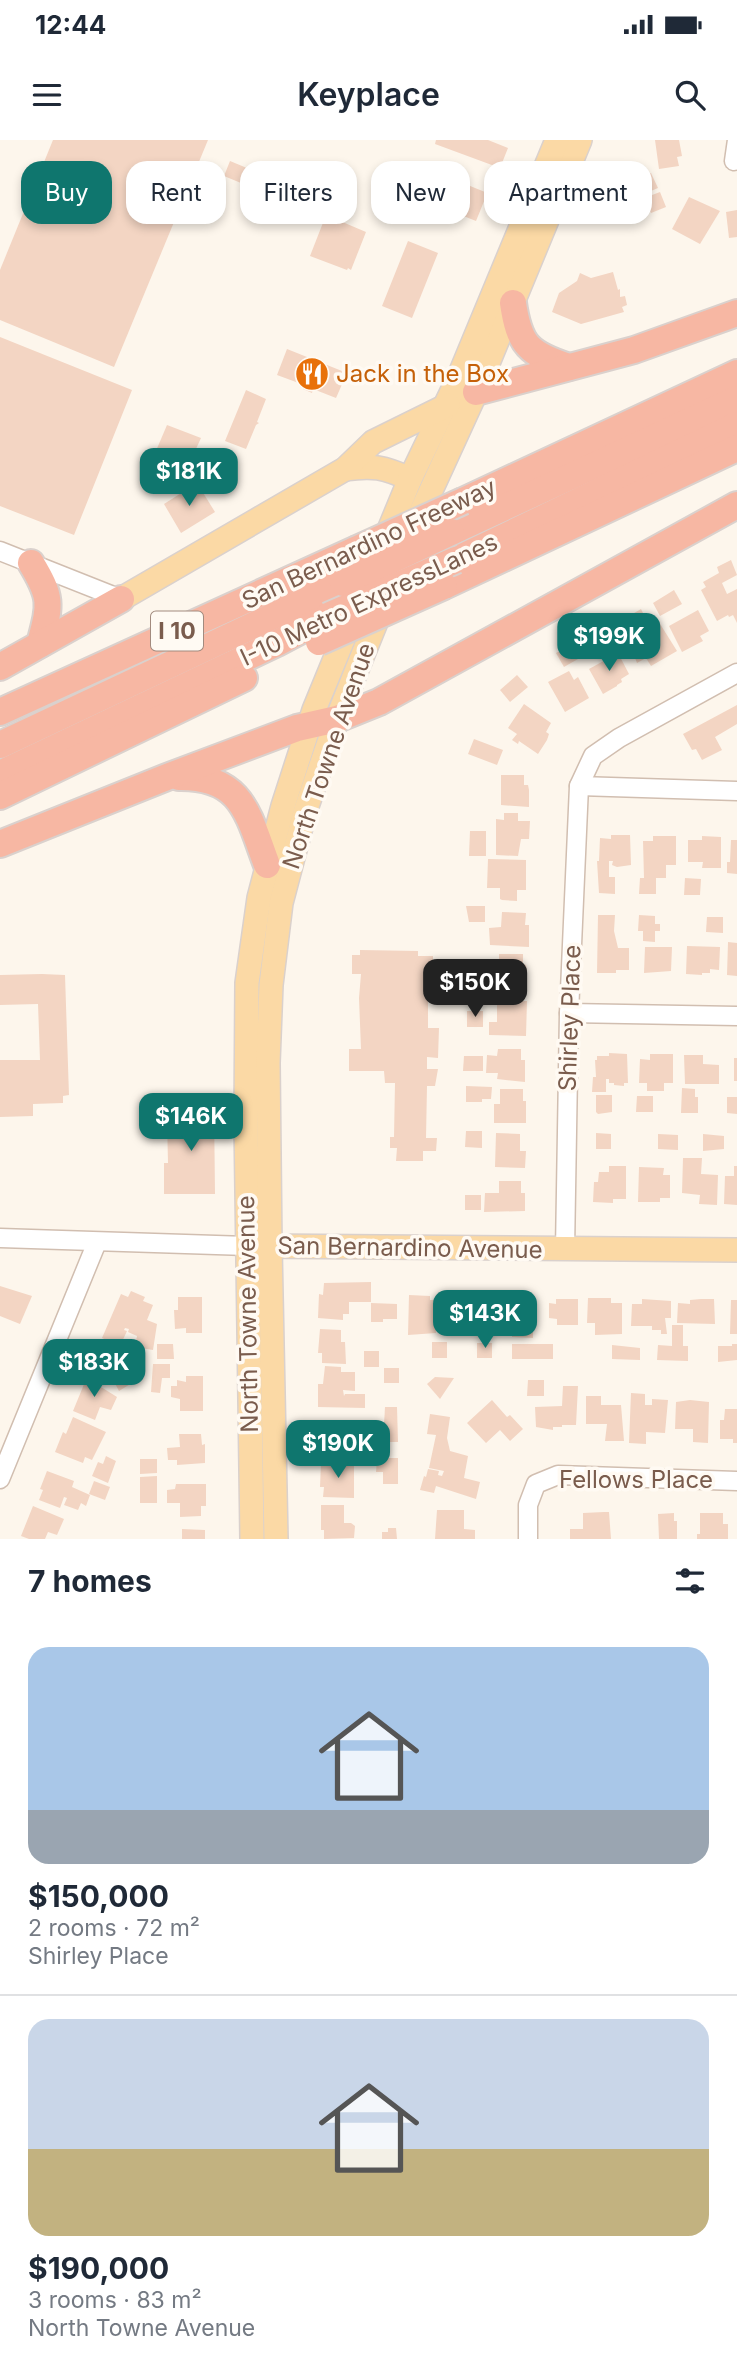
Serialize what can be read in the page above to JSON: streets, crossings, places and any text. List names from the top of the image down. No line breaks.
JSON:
{"streets":{"highway":["San Bernardino Freeway","I-10 Metro ExpressLanes","I 10"],"main road":["North Towne Avenue","San Bernardino Avenue"],"street":["Shirley Place","Fellows Place"]},"crossings":[["North Towne Avenue","San Bernardino Avenue"],["Shirley Place","San Bernardino Avenue"]],"places":{"restaurant":["Jack in the Box"]},"page":{"status":"12:44","header":"Keyplace","chip":["Buy","Rent","Filters","New","Apartment"],"price":["$181K","$199K","$150K","$146K","$143K","$183K","$190K"],"heading":"7 homes","list":[{"name":"$150,000","note":"2 rooms · 72 m² · Shirley Place"},{"name":"$190,000","note":"3 rooms · 83 m² · North Towne Avenue"}]}}
